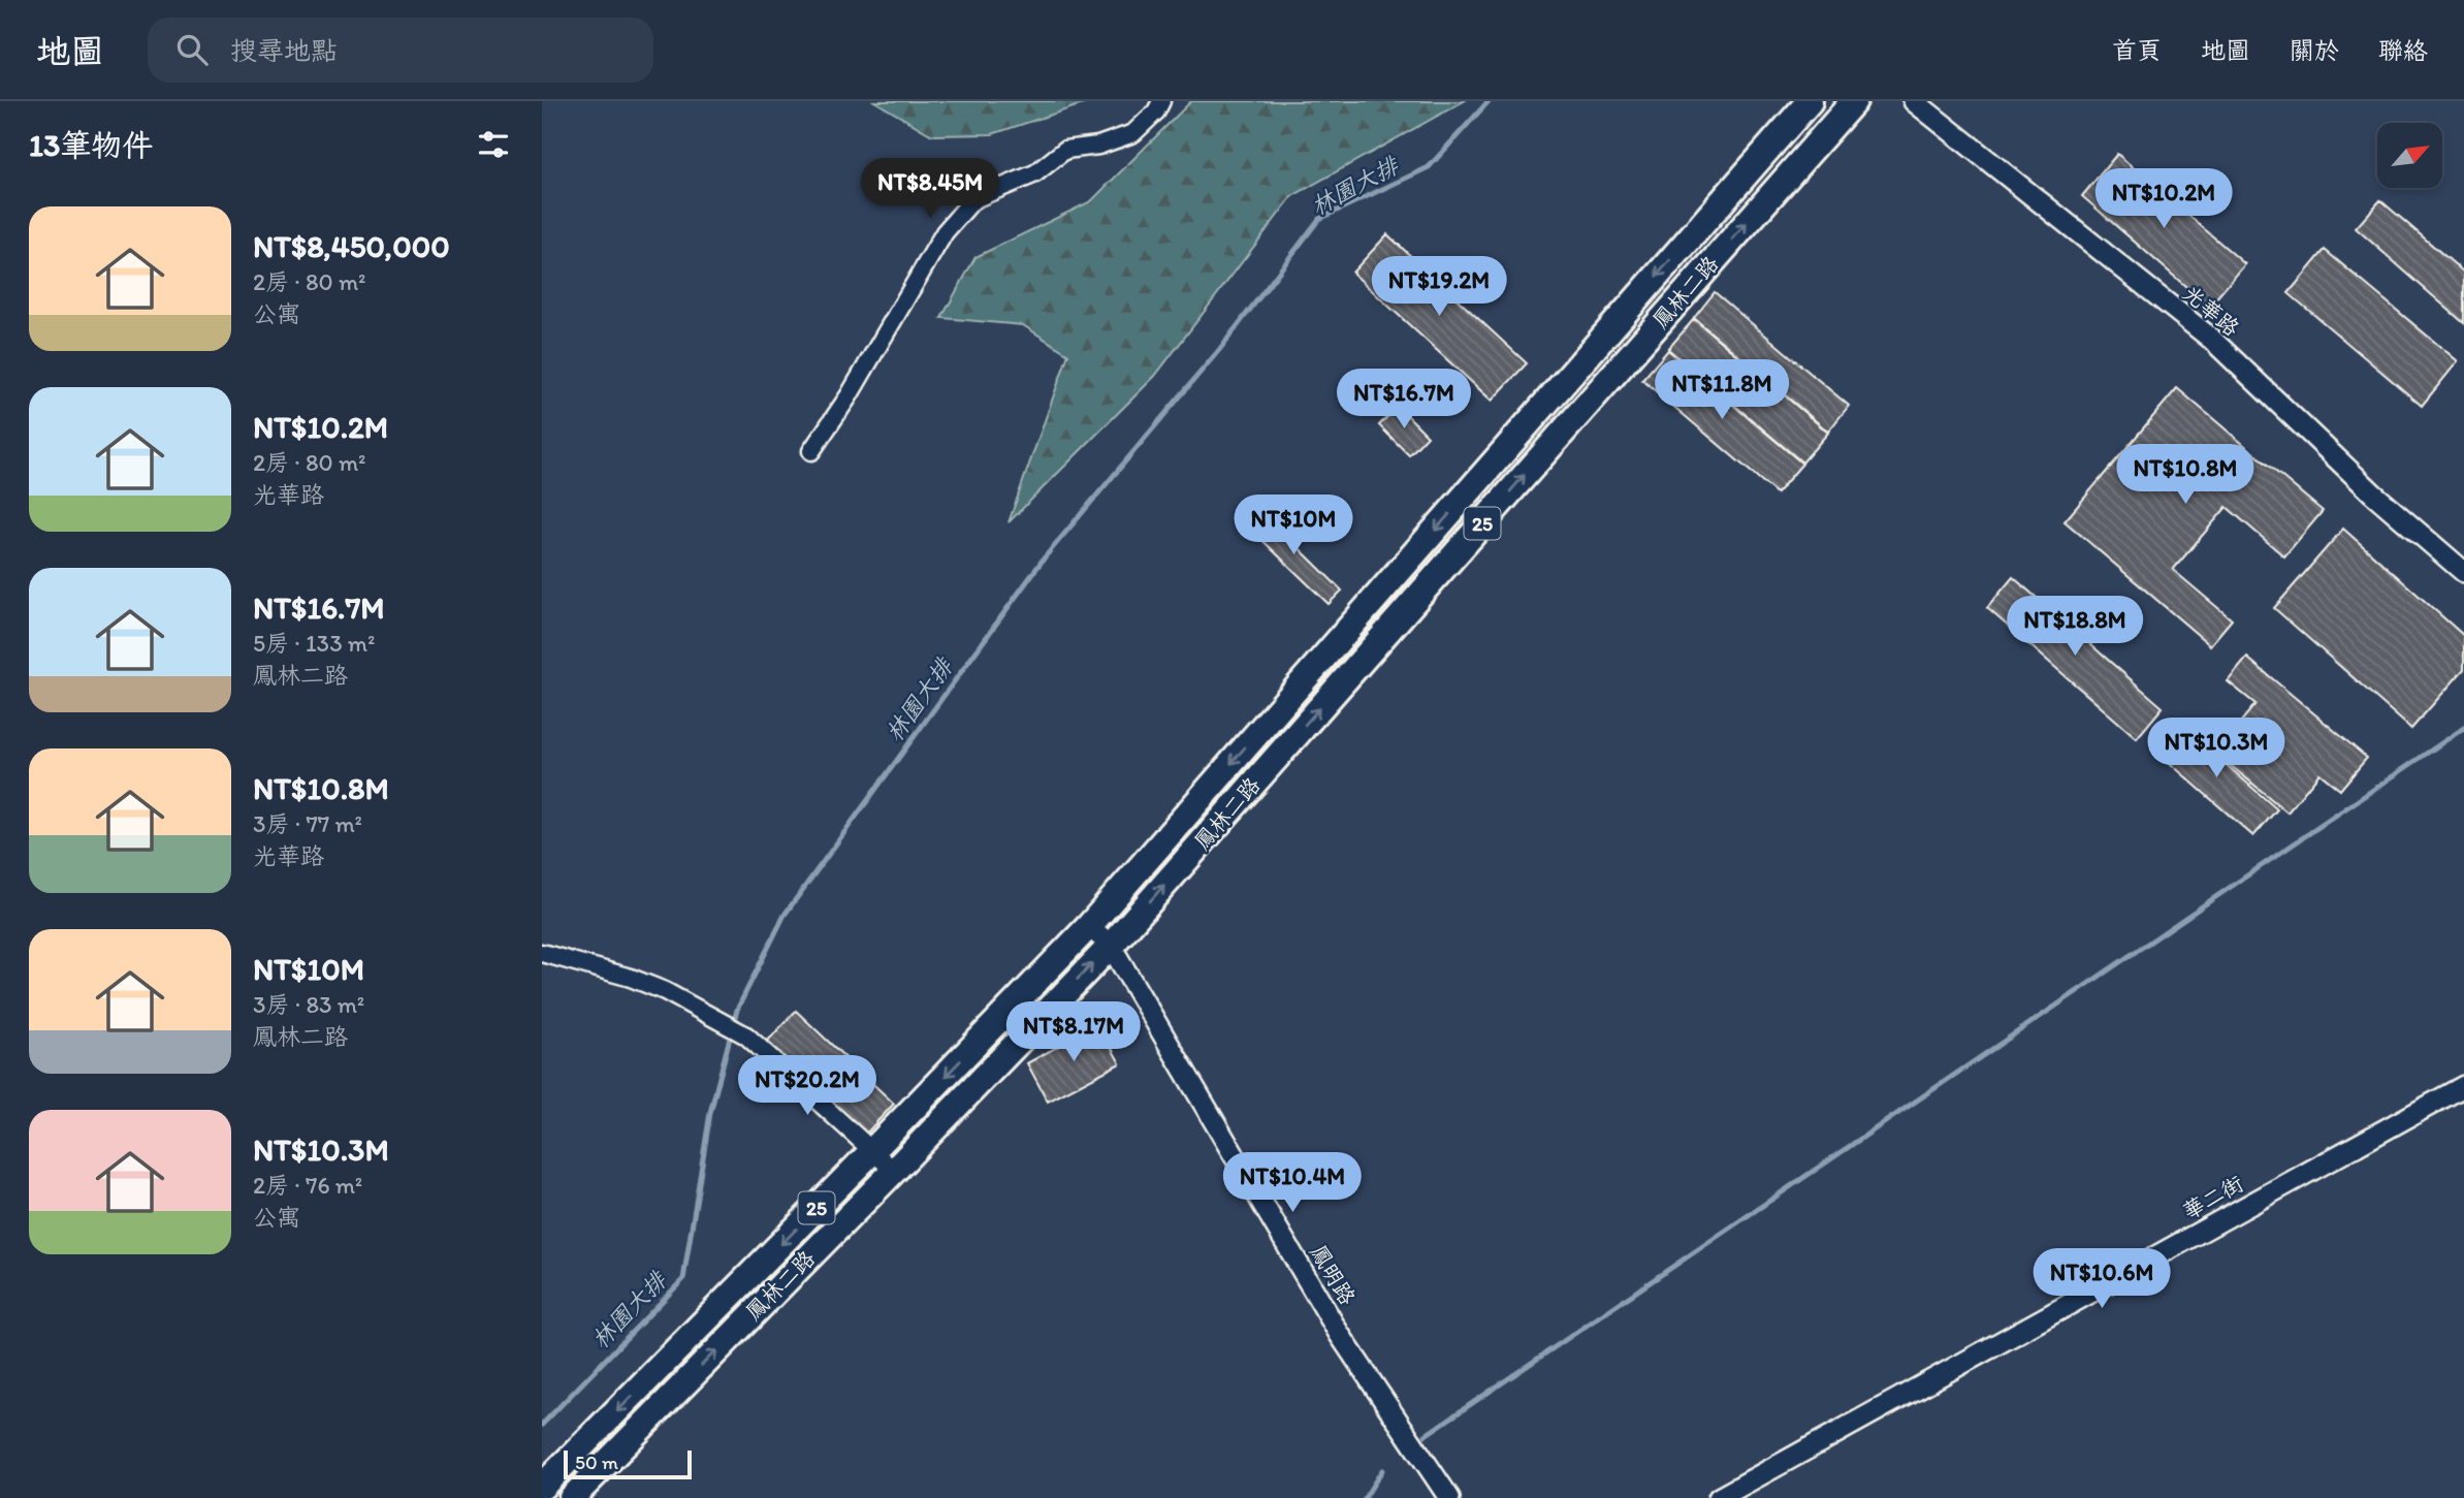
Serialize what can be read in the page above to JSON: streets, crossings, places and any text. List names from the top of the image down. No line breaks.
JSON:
{"streets":{"main road":["鳳林二路","25"],"street":["光華路","華二街","鳳明路"]},"crossings":[["鳳林二路","鳳明路"]],"water":["林園大排"],"scale_bar":"50 m","north":"top right","page":{"header":"地圖","search":"搜尋地點","nav":["首頁","地圖","關於","聯絡"],"heading":"13筆物件","price":["NT$8.45M","NT$10.2M","NT$19.2M","NT$11.8M","NT$16.7M","NT$10.8M","NT$10M","NT$18.8M","NT$10.3M","NT$8.17M","NT$20.2M","NT$10.4M","NT$10.6M"],"list":[{"name":"NT$8,450,000","note":"2房 · 80 m² · 公寓"},{"name":"NT$10.2M","note":"2房 · 80 m² · 光華路"},{"name":"NT$16.7M","note":"5房 · 133 m² · 鳳林二路"},{"name":"NT$10.8M","note":"3房 · 77 m² · 光華路"},{"name":"NT$10M","note":"3房 · 83 m² · 鳳林二路"},{"name":"NT$10.3M","note":"2房 · 76 m² · 公寓"}],"scale":"50 m"}}
